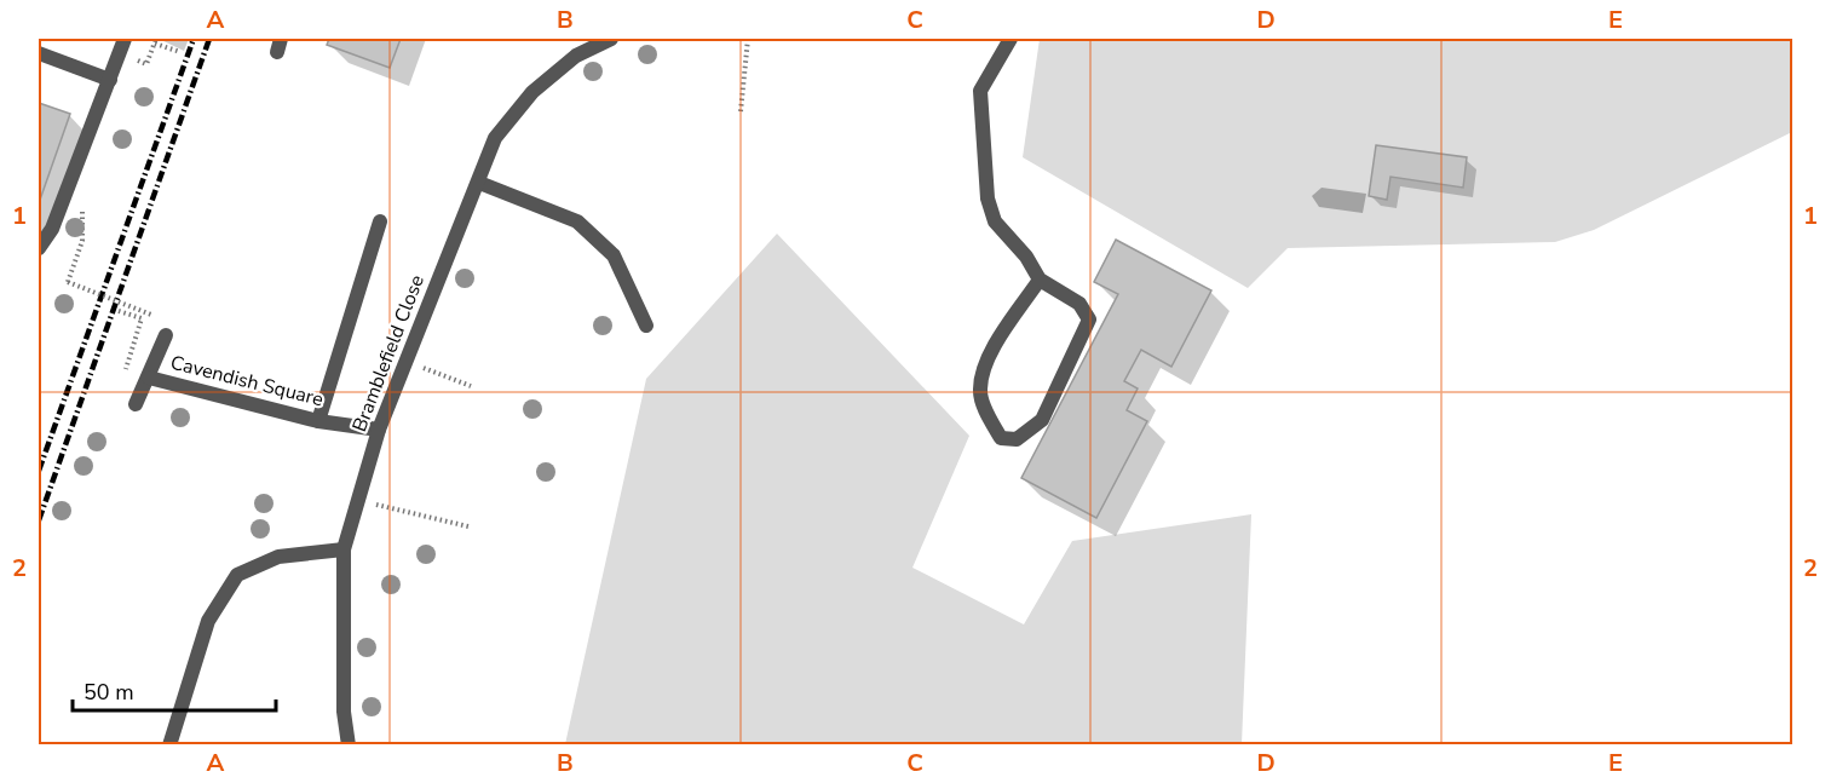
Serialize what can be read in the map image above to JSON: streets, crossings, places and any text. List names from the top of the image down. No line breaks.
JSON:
{"streets":{"street":["Bramblefield Close","Cavendish Square"]},"crossings":[["Bramblefield Close","Cavendish Square"]],"scale_bar":"50 m","grid":{"columns":["A","B","C","D","E"],"rows":["1","2"]}}
